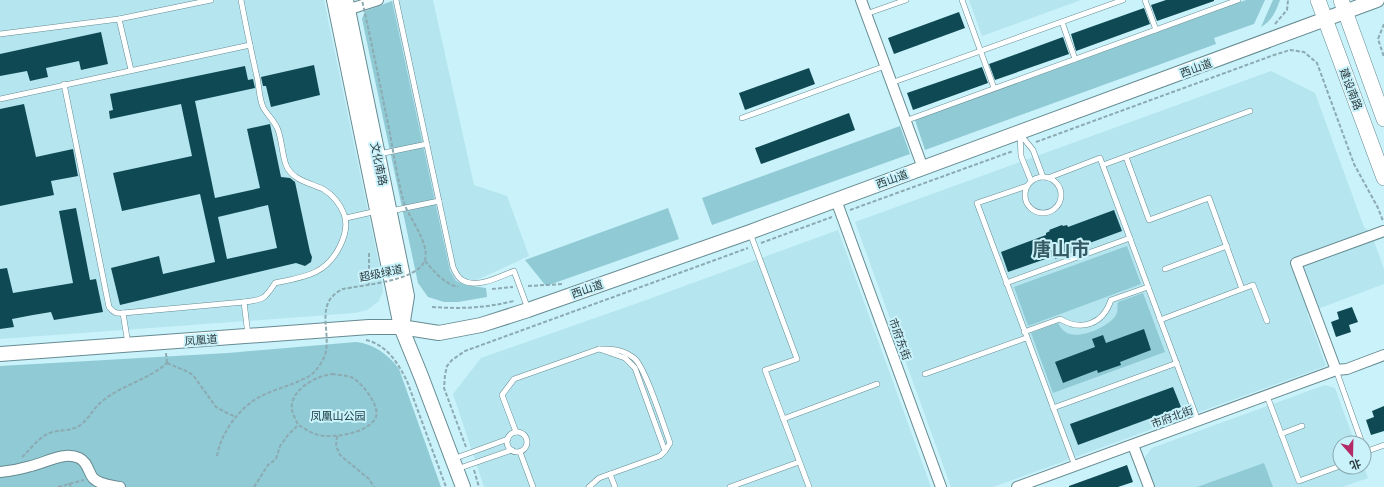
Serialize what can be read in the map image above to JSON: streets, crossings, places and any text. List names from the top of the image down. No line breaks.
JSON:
{"streets":{"main road":["建设南路"],"street":["西山道","文化南路","市府东街","凤凰道","市府北街"],"path":["超级绿道"]},"crossings":[["西山道","建设南路"],["西山道","文化南路"],["西山道","市府东街"],["西山道","凤凰道"],["文化南路","凤凰道"]],"districts":["唐山市"],"parks":["凤凰山公园"],"north":"bottom"}
